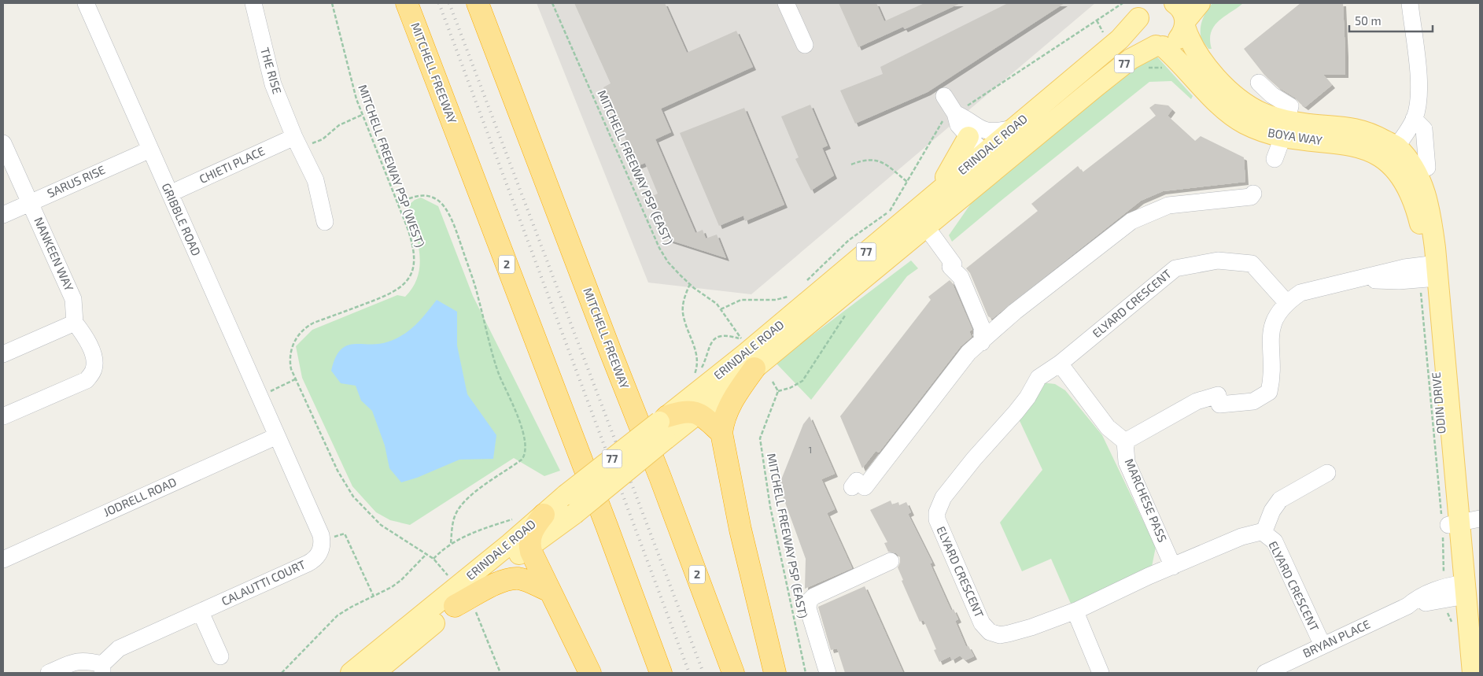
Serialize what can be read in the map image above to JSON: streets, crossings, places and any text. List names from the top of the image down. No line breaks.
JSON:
{"streets":{"highway":["MITCHELL FREEWAY","2"],"main road":["77","BOYA WAY","ERINDALE ROAD","ODIN DRIVE"],"street":["THE RISE","CHIETI PLACE","SARUS RISE","GRIBBLE ROAD","NANKEEN WAY","ELYARD CRESCENT","JODRELL ROAD","MARCHESE PASS","CALAUTTI COURT","BRYAN PLACE"],"path":["MITCHELL FREEWAY PSP (WEST)","MITCHELL FREEWAY PSP (EAST)"]},"crossings":[["THE RISE","CHIETI PLACE"],["BOYA WAY","ERINDALE ROAD"],["BOYA WAY","ODIN DRIVE"],["CHIETI PLACE","GRIBBLE ROAD"],["SARUS RISE","GRIBBLE ROAD"],["SARUS RISE","NANKEEN WAY"],["GRIBBLE ROAD","JODRELL ROAD"],["ELYARD CRESCENT","MARCHESE PASS"],["ELYARD CRESCENT","BRYAN PLACE"],["ODIN DRIVE","BRYAN PLACE"]],"house_numbers":["1"],"scale_bar":"50 m"}
